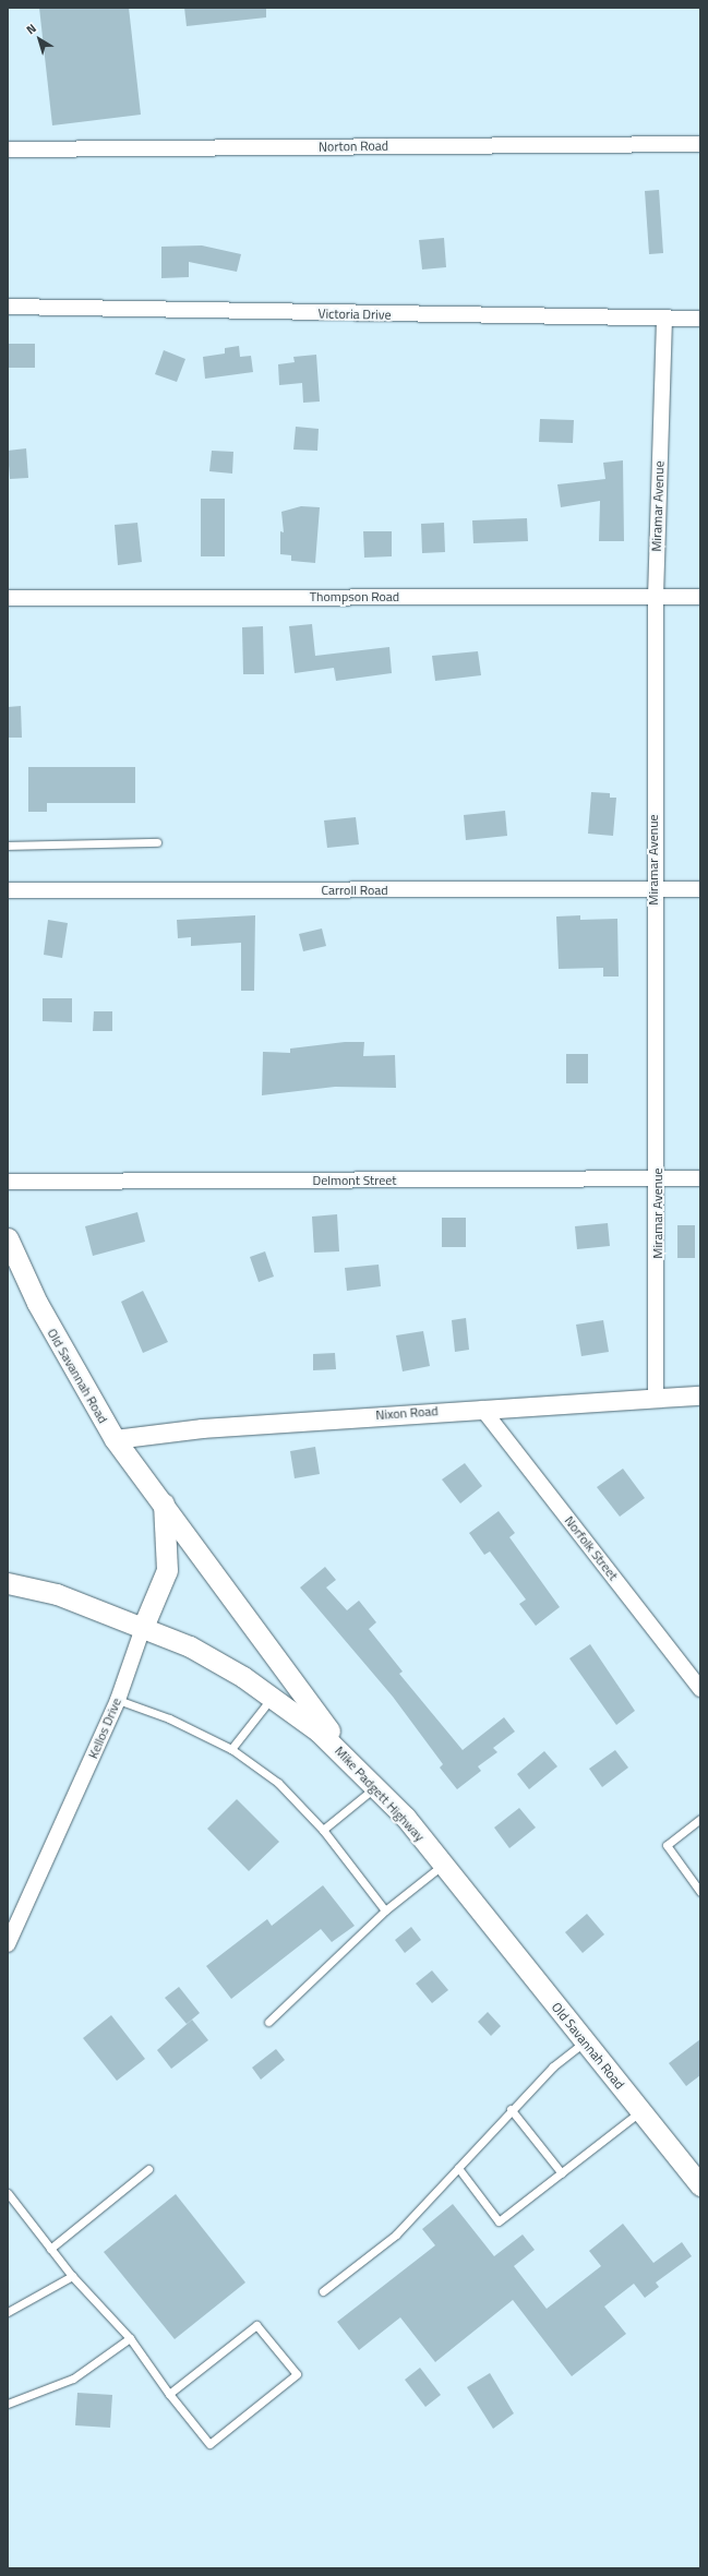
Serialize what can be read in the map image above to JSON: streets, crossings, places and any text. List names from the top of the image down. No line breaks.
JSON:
{"streets":{"main road":["Old Savannah Road","Kellos Drive","Mike Padgett Highway"],"street":["Norton Road","Victoria Drive","Miramar Avenue","Thompson Road","Carroll Road","Delmont Street","Nixon Road","Norfolk Street"]},"crossings":[["Victoria Drive","Miramar Avenue"],["Miramar Avenue","Thompson Road"],["Miramar Avenue","Carroll Road"],["Miramar Avenue","Delmont Street"],["Miramar Avenue","Nixon Road"],["Old Savannah Road","Nixon Road"],["Old Savannah Road","Kellos Drive"],["Old Savannah Road","Mike Padgett Highway"],["Nixon Road","Norfolk Street"],["Kellos Drive","Mike Padgett Highway"]],"north":"top left"}
